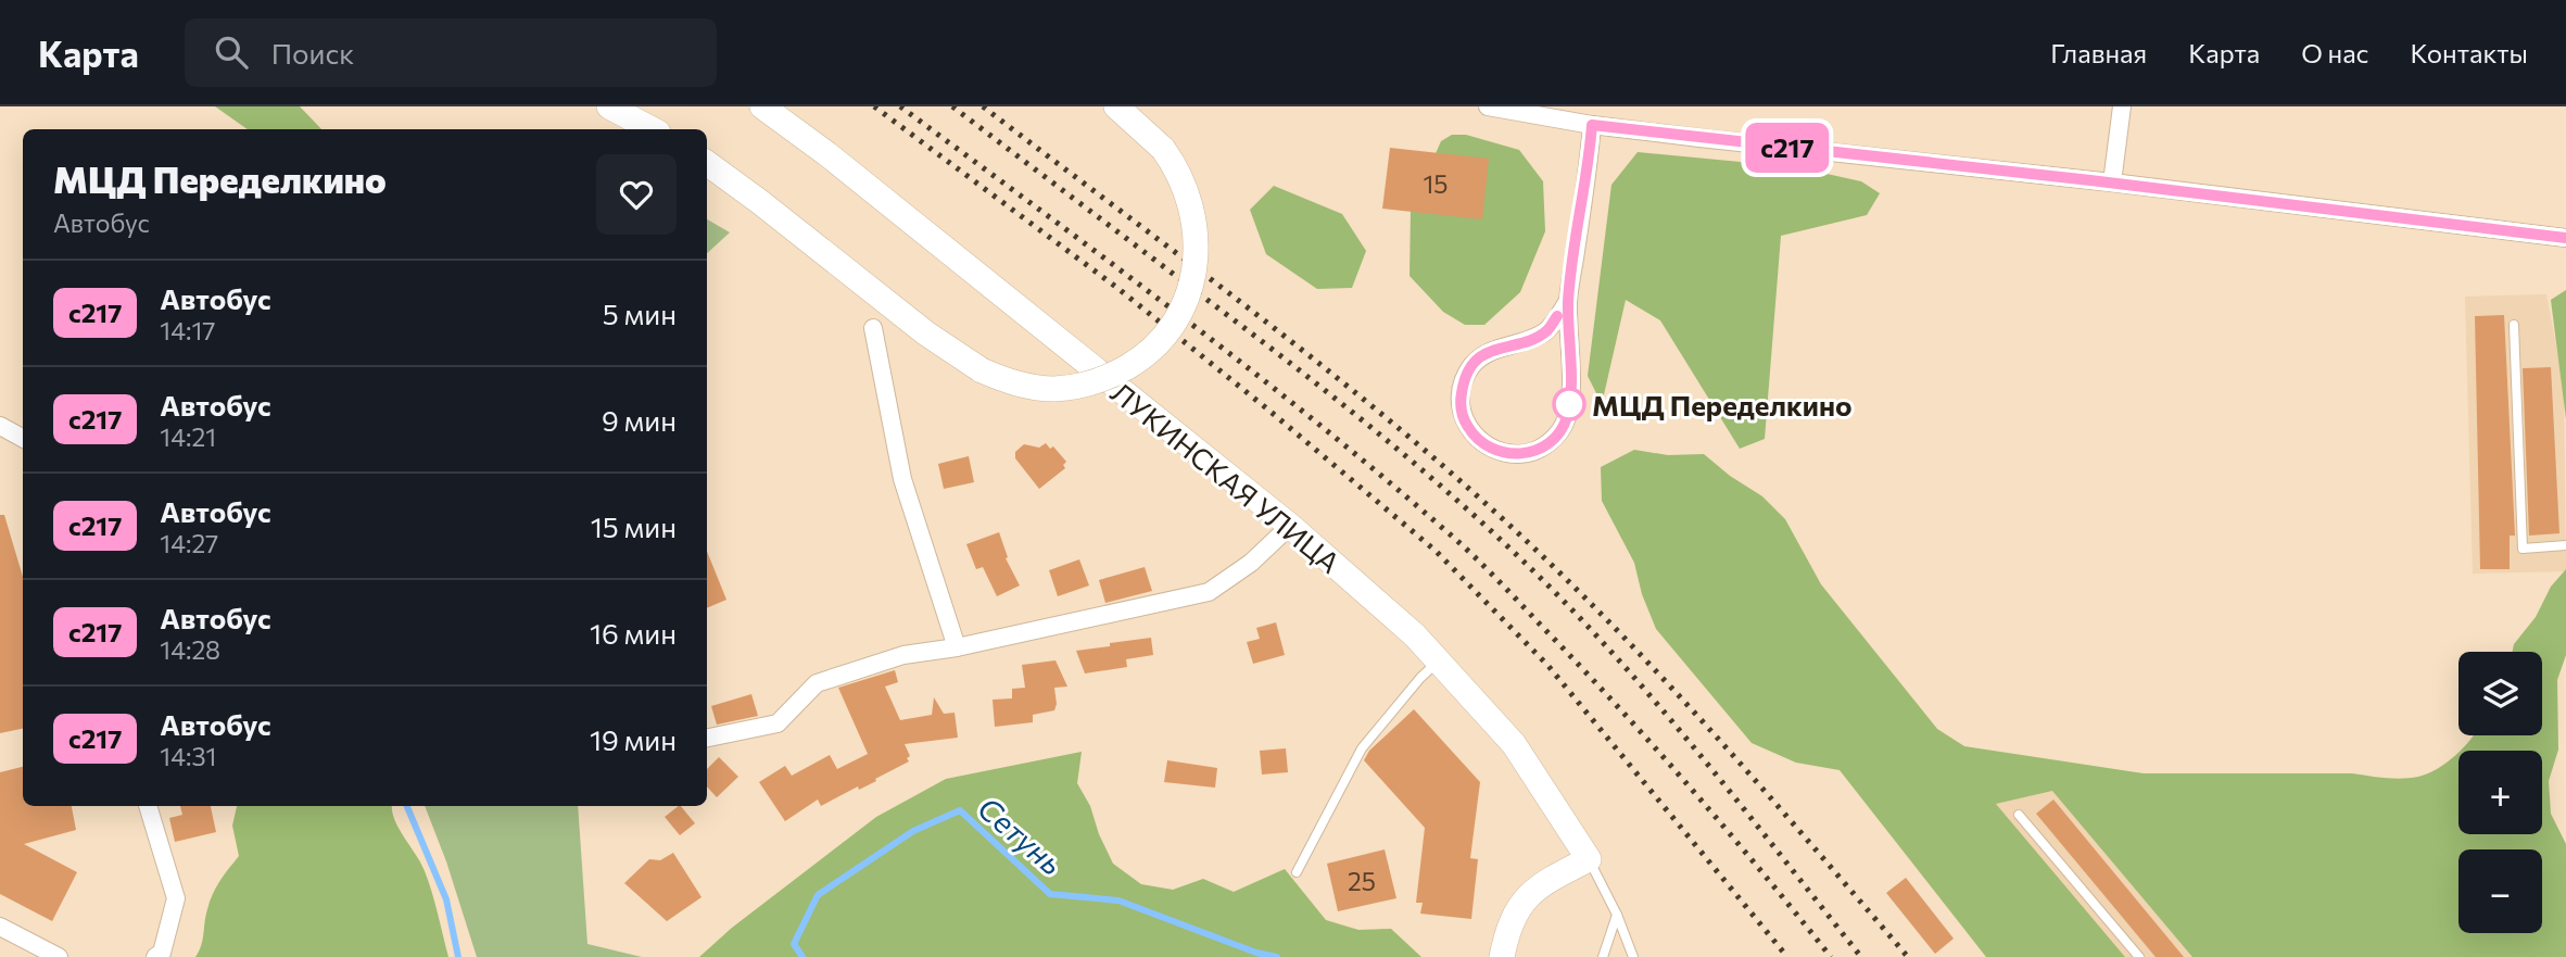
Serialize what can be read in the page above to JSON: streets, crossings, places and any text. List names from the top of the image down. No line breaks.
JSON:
{"streets":{"street":["ЛУКИНСКАЯ УЛИЦА"]},"water":["Сетунь"],"places":["МЦД Переделкино"],"lines":["bus line с217"],"house_numbers":["15","25"],"page":{"header":"Карта","search":"Поиск","nav":["Главная","Карта","О нас","Контакты"],"on_map":"с217","heading":["МЦД Переделкино","Автобус"],"list":[{"mark":"с217","name":"Автобус","note":"14:17","value":"5 мин"},{"mark":"с217","name":"Автобус","note":"14:21","value":"9 мин"},{"mark":"с217","name":"Автобус","note":"14:27","value":"15 мин"},{"mark":"с217","name":"Автобус","note":"14:28","value":"16 мин"},{"mark":"с217","name":"Автобус","note":"14:31","value":"19 мин"}],"map_buttons":["+","−"]}}
